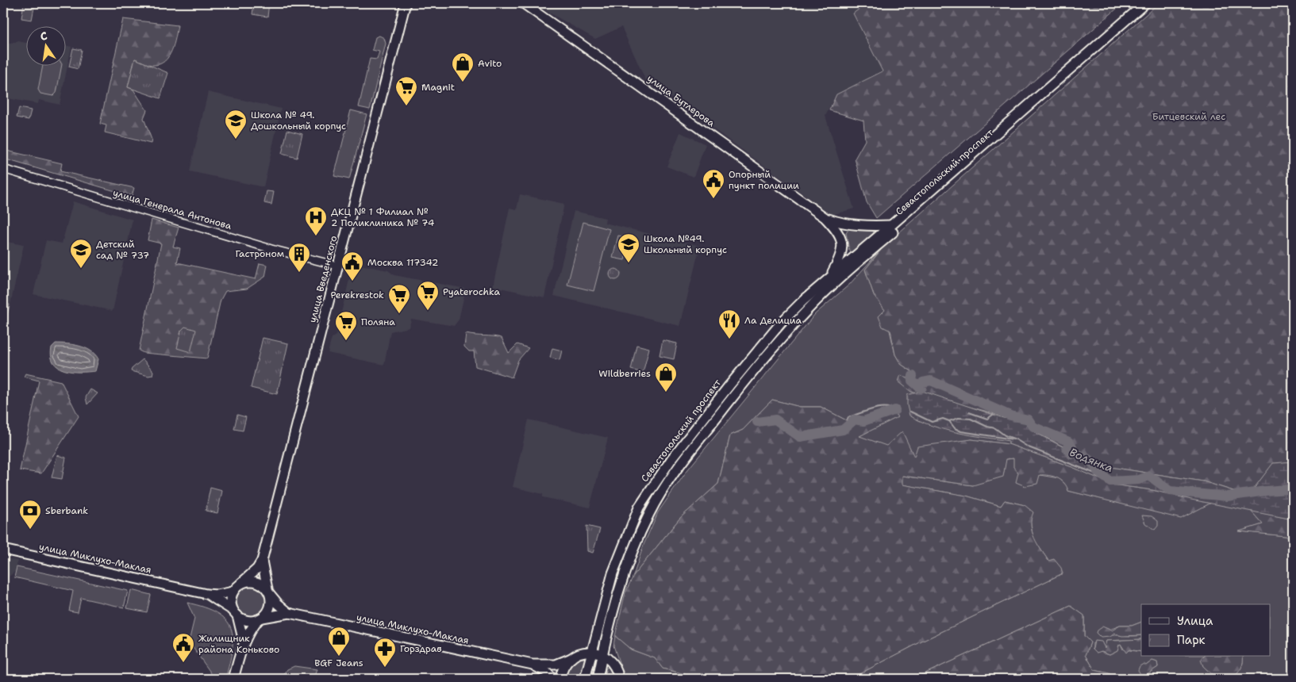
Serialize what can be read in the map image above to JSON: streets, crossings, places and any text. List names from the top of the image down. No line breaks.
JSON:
{"streets":{"main road":["улица Бутлерова","Севастопольский проспект","улица Введенского","улица Миклухо-Маклая"],"street":["улица Генерала Антонова"]},"crossings":[["улица Бутлерова","Севастопольский проспект"],["Севастопольский проспект","улица Миклухо-Маклая"],["улица Генерала Антонова","улица Введенского"],["улица Введенского","улица Миклухо-Маклая"]],"water":["Водянка"],"parks":["Битцевский лес"],"places":{"shop":["Avito","Wildberries","BGF Jeans"],"supermarket":["Magnit","Pyaterochka","Perekrestok","Поляна"],"school or university":["Школа № 49. Дошкольный корпус","Школа №49. Школьный корпус","Детский сад № 737"],"public building":["Опорный пункт полиции","Москва 117342","Жилищник района Коньково"],"hospital":["ДКЦ № 1 Филиал № 2 Поликлиника № 74"],"building":["Гастроном"],"restaurant":["Ла Делициа"],"bank":["Sberbank"],"pharmacy":["Горздрав"]},"legend":["Улица","Парк"],"north":"top"}
